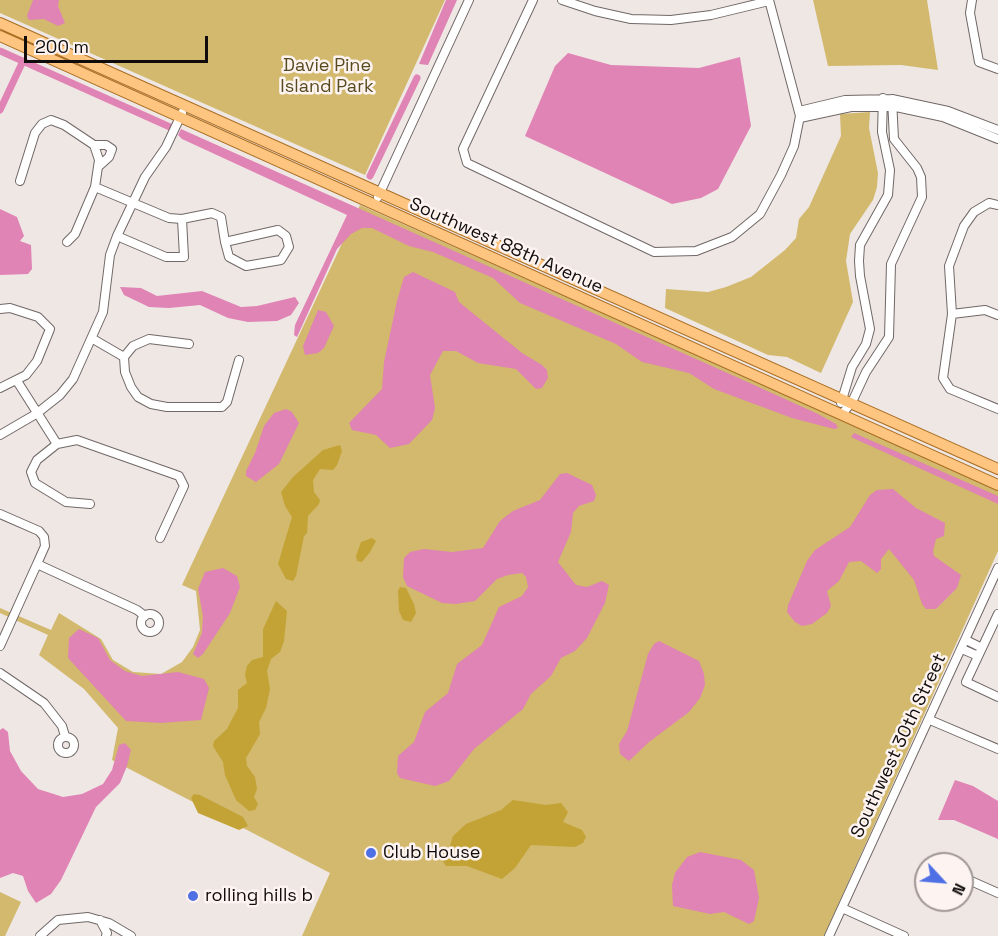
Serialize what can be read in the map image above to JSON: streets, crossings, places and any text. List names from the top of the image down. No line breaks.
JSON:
{"streets":{"main road":["Southwest 88th Avenue"],"street":["Southwest 30th Street"]},"parks":["Davie Pine Island Park"],"places":["Club House","rolling hills b"],"scale_bar":"200 m","north":"bottom right"}
